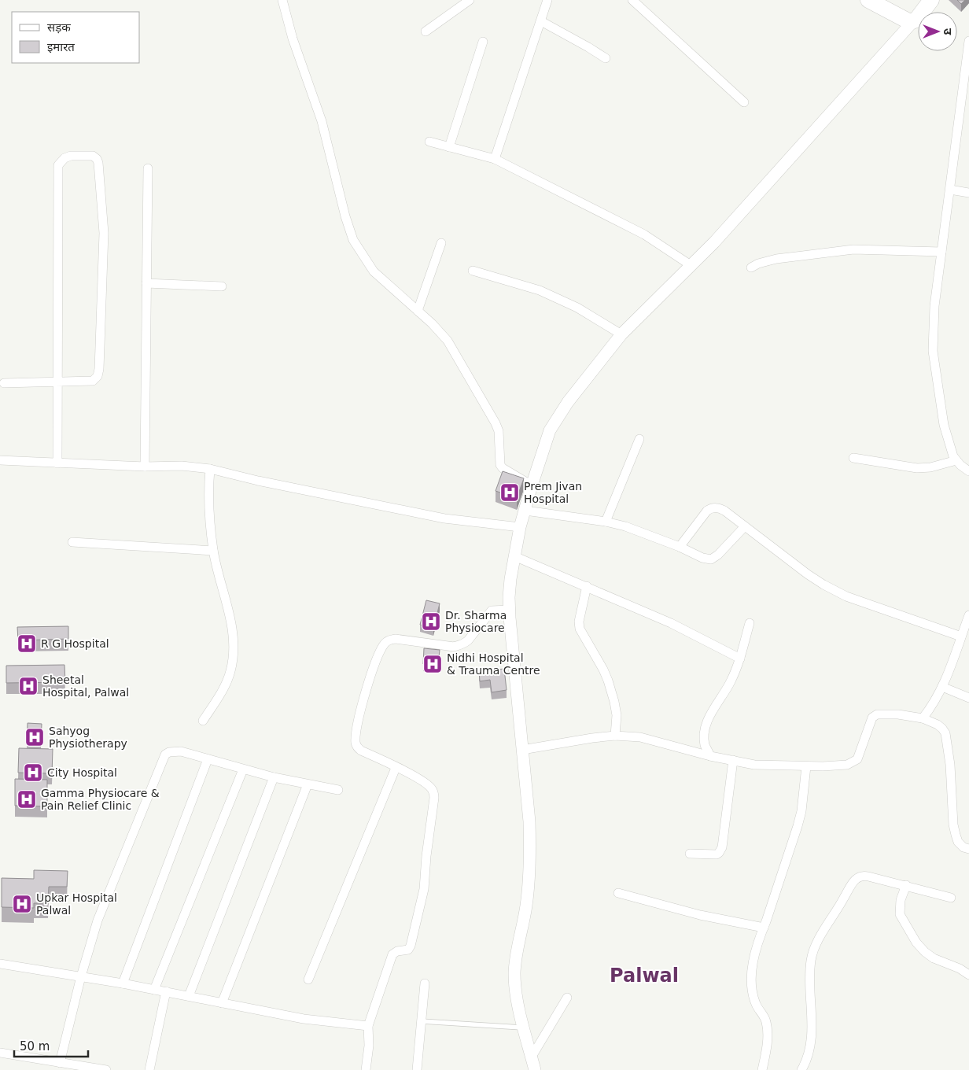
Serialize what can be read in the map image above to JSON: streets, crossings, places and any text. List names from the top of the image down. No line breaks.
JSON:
{"districts":["Palwal"],"places":{"hospital":["Prem Jivan Hospital","Dr. Sharma Physiocare","R G Hospital","Nidhi Hospital & Trauma Centre","Sheetal Hospital, Palwal","Sahyog Physiotherapy","City Hospital","Gamma Physiocare & Pain Relief Clinic","Upkar Hospital Palwal"]},"legend":["सड़क","इमारत"],"scale_bar":"50 m","north":"right"}
